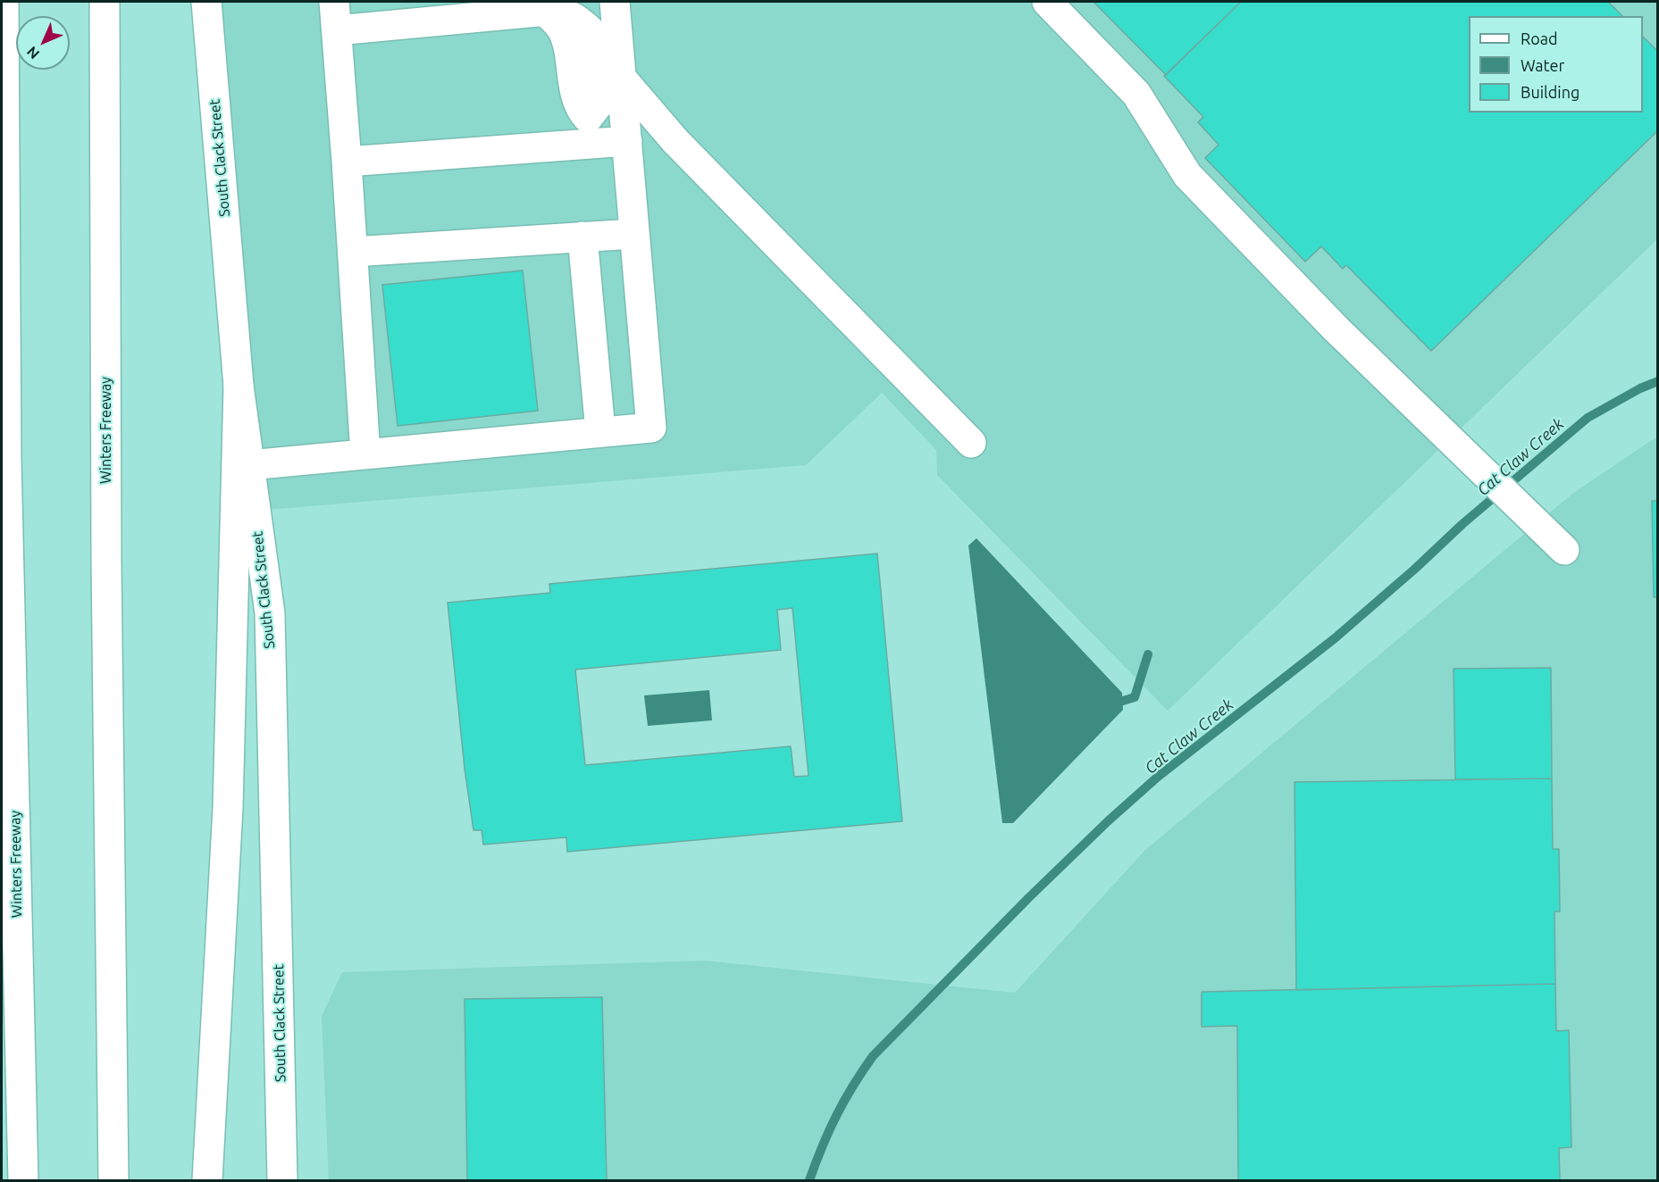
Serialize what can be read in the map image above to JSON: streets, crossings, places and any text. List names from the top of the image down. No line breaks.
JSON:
{"streets":{"main road":["South Clack Street","Winters Freeway"]},"water":["Cat Claw Creek"],"legend":["Road","Water","Building"],"north":"bottom left"}
